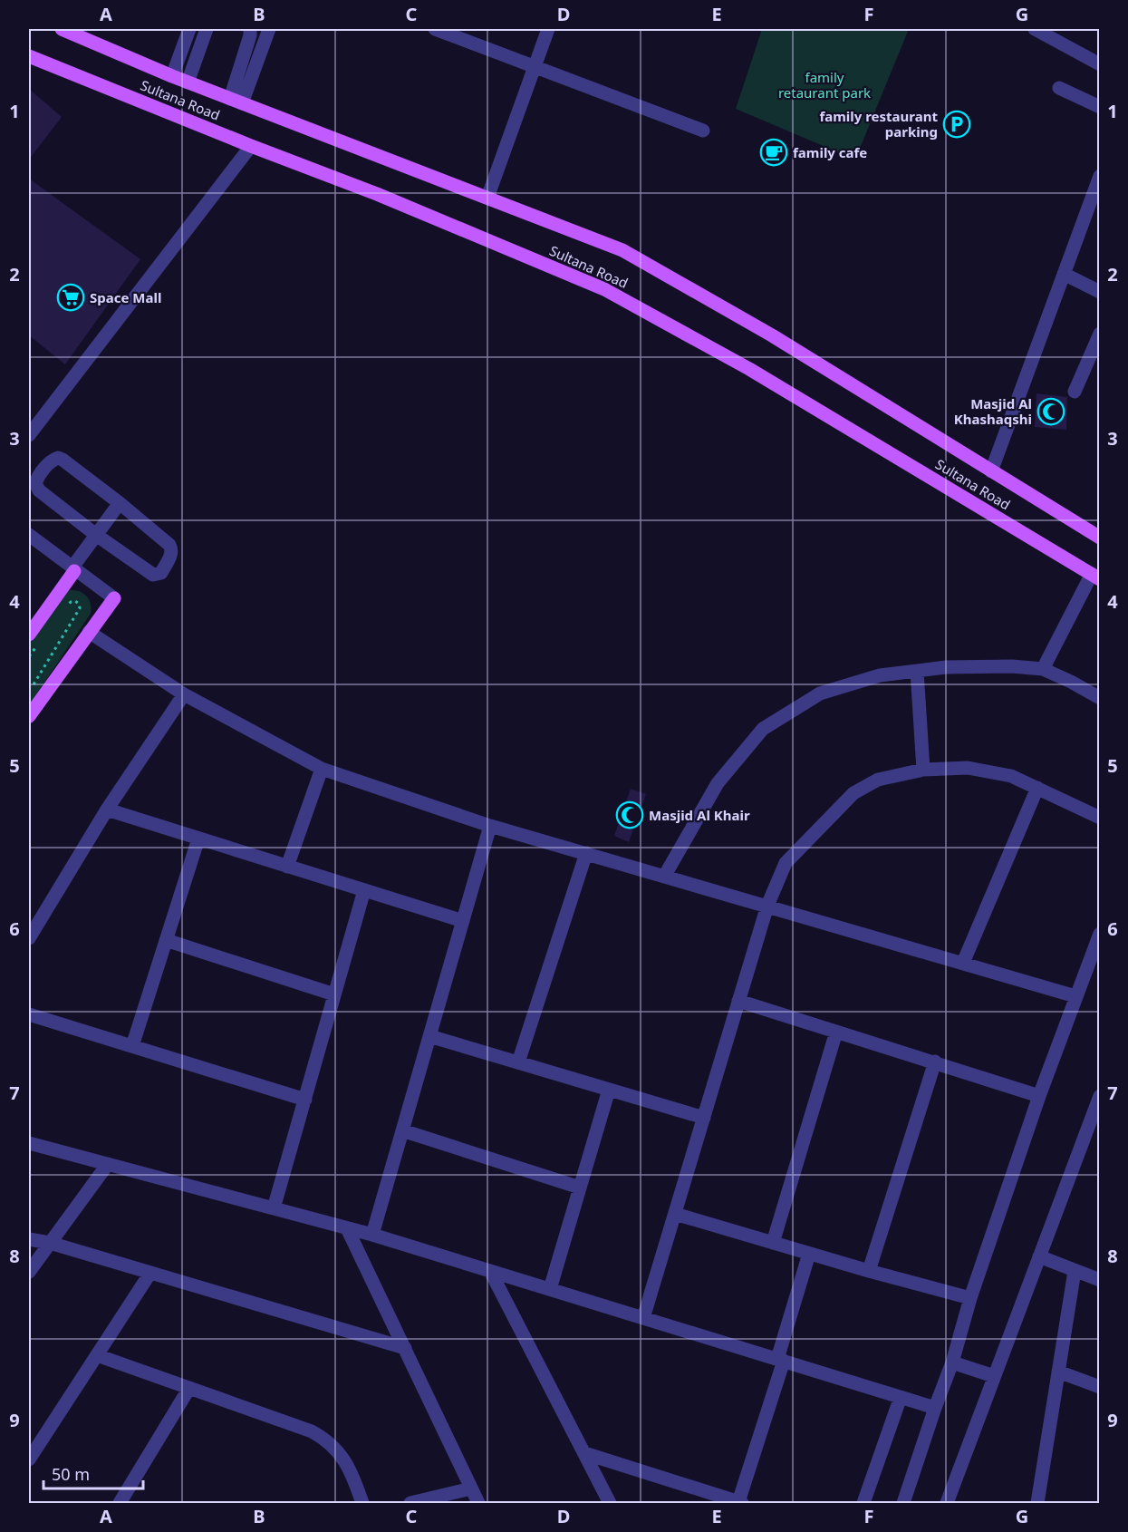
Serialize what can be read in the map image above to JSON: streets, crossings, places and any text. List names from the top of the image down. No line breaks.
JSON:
{"streets":{"main road":["Sultana Road"]},"parks":["family retaurant park"],"places":{"parking":["family restaurant parking"],"cafe":["family cafe"],"supermarket":["Space Mall"],"mosque":["Masjid Al Khashaqshi","Masjid Al Khair"]},"scale_bar":"50 m","grid":{"columns":["A","B","C","D","E","F","G"],"rows":["1","2","3","4","5","6","7","8","9"]}}
